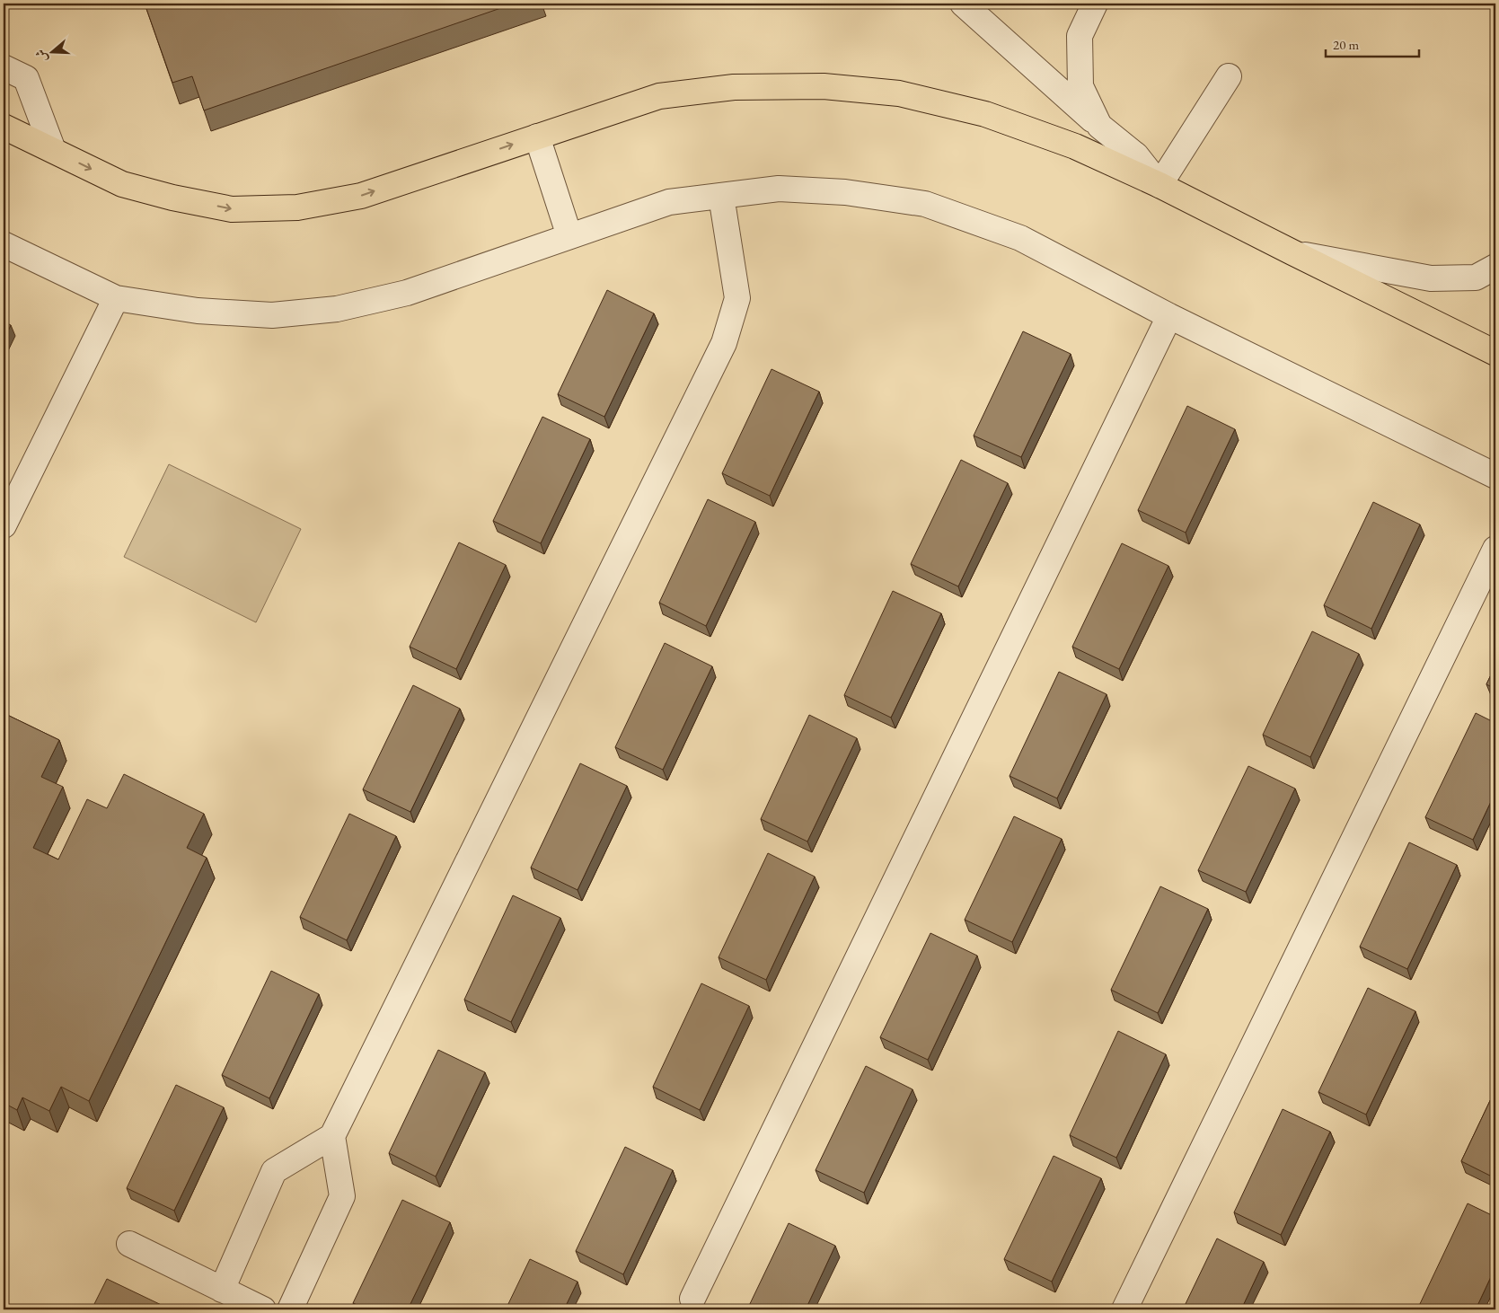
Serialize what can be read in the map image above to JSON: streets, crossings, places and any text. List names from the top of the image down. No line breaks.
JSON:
{"scale_bar":"20 m","north":"left"}
